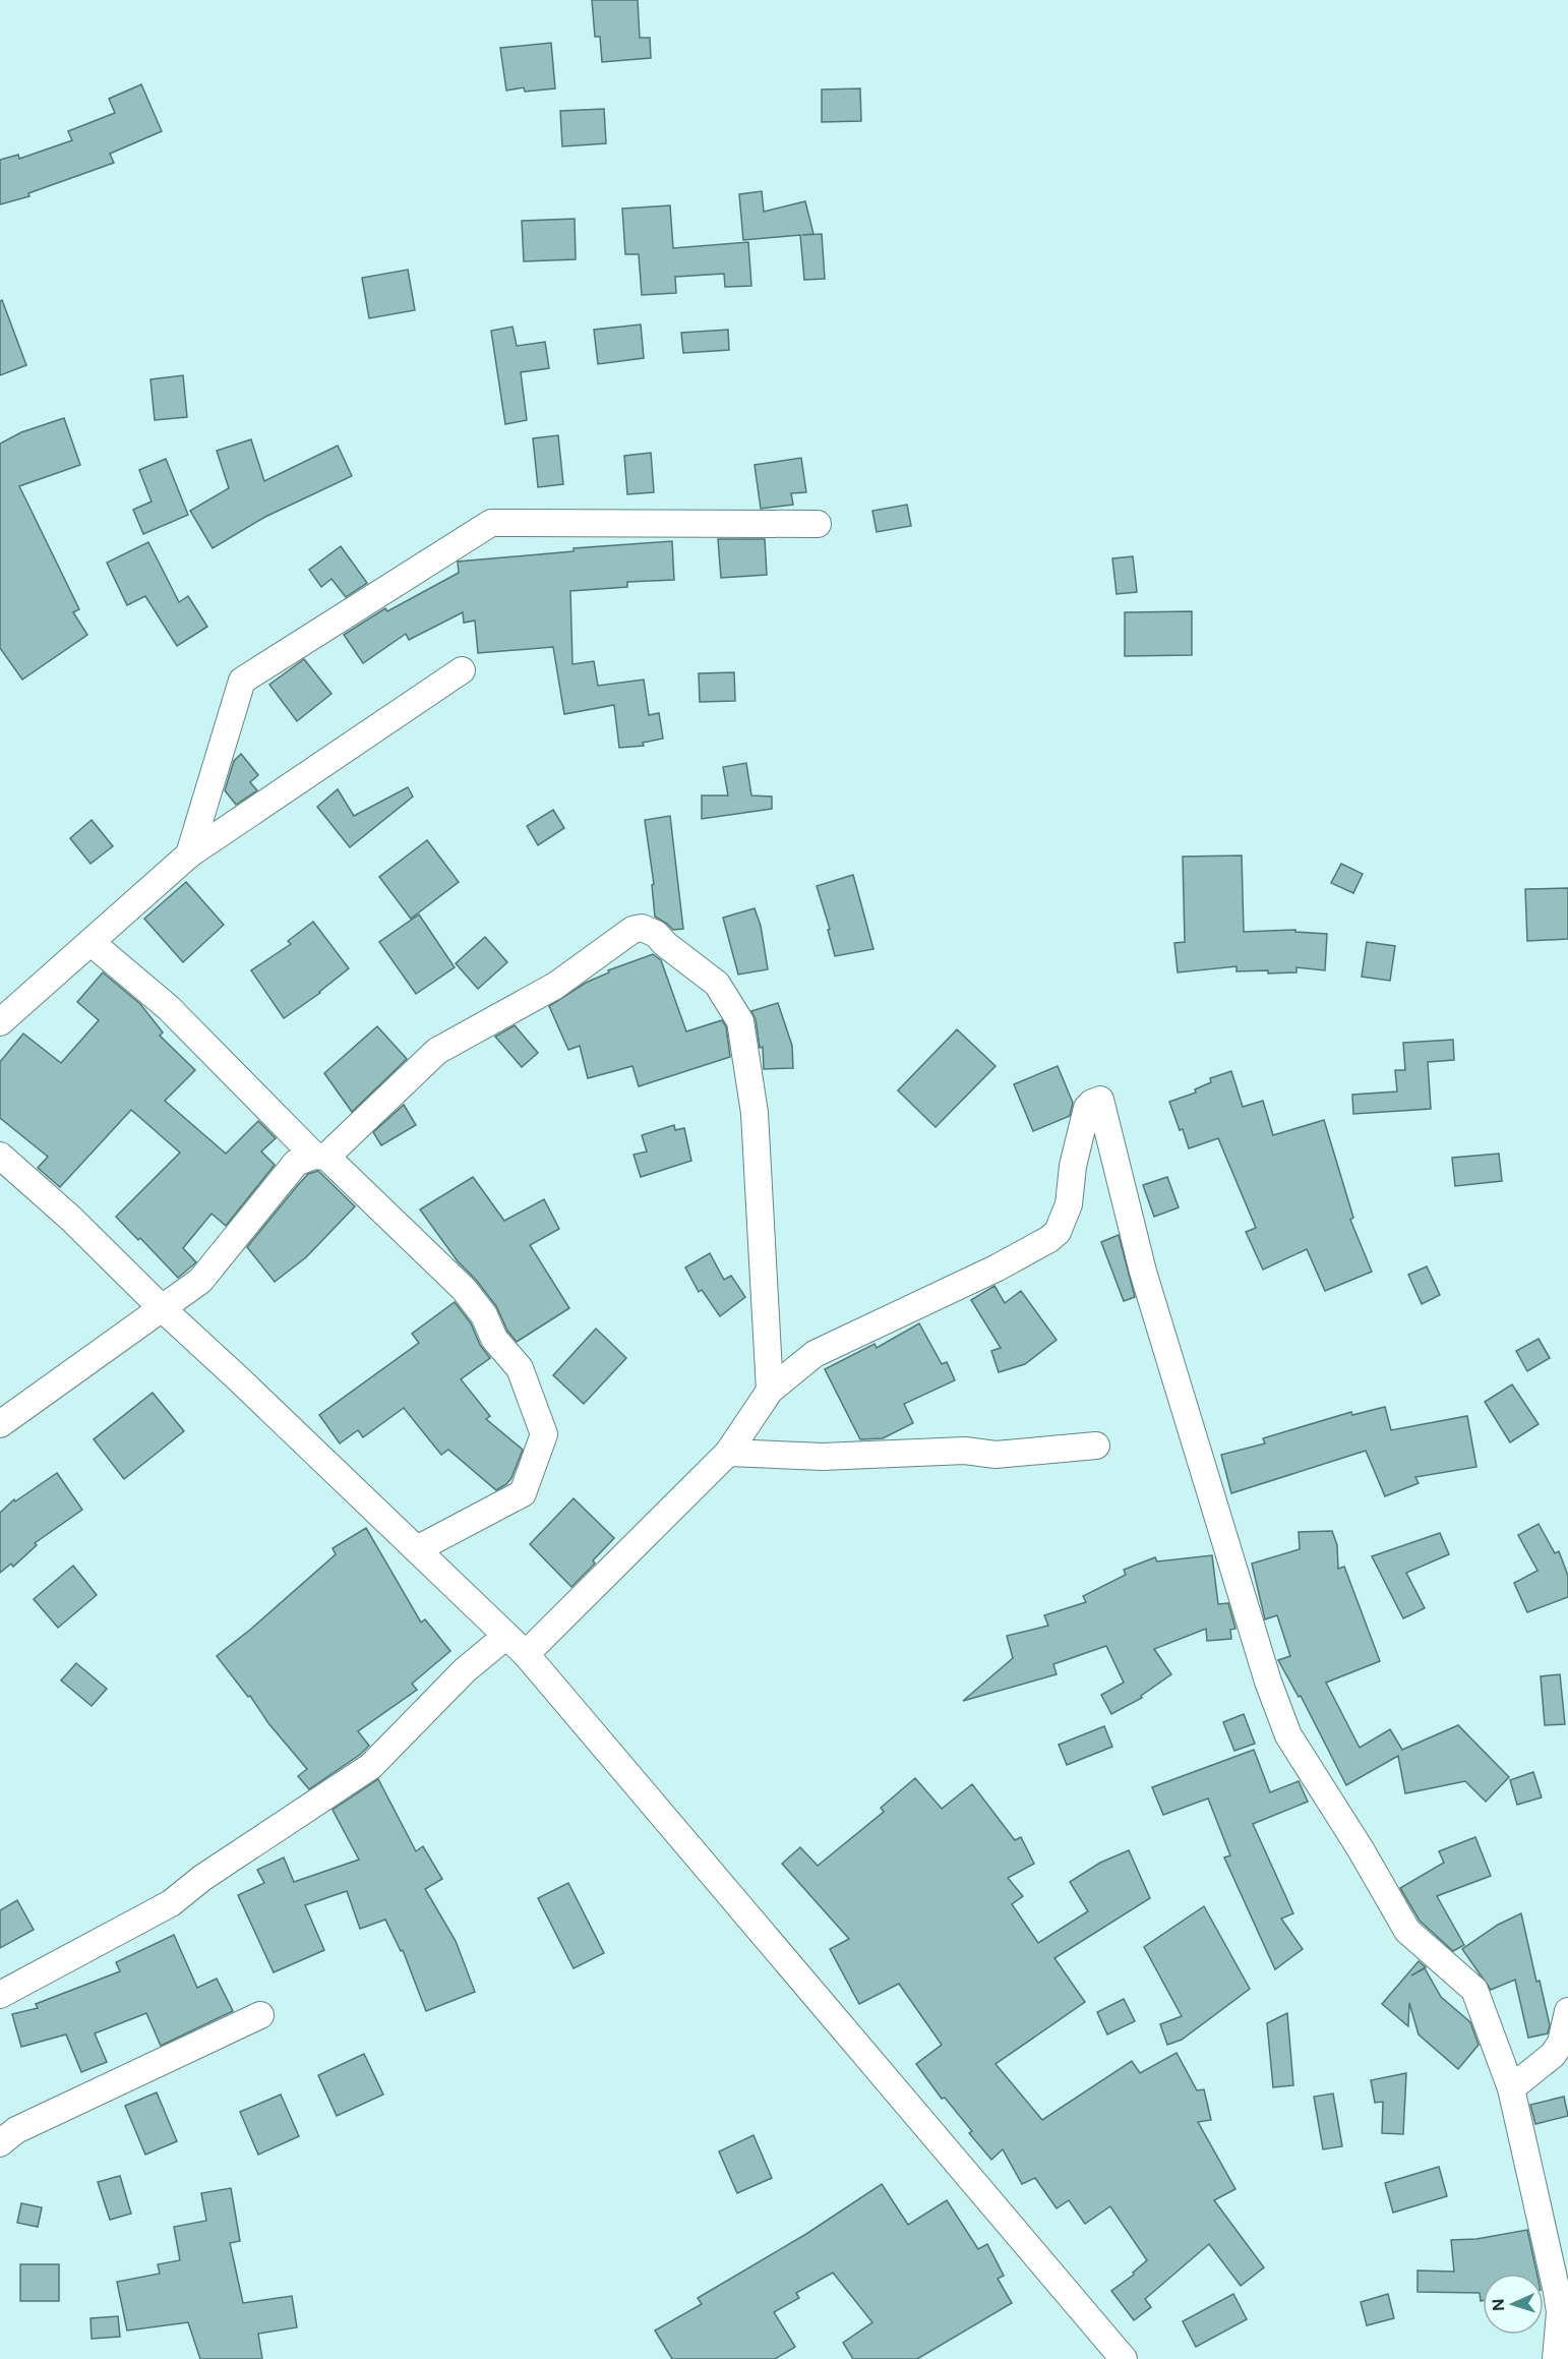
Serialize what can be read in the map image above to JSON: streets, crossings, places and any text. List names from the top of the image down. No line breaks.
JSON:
{"north":"left"}
